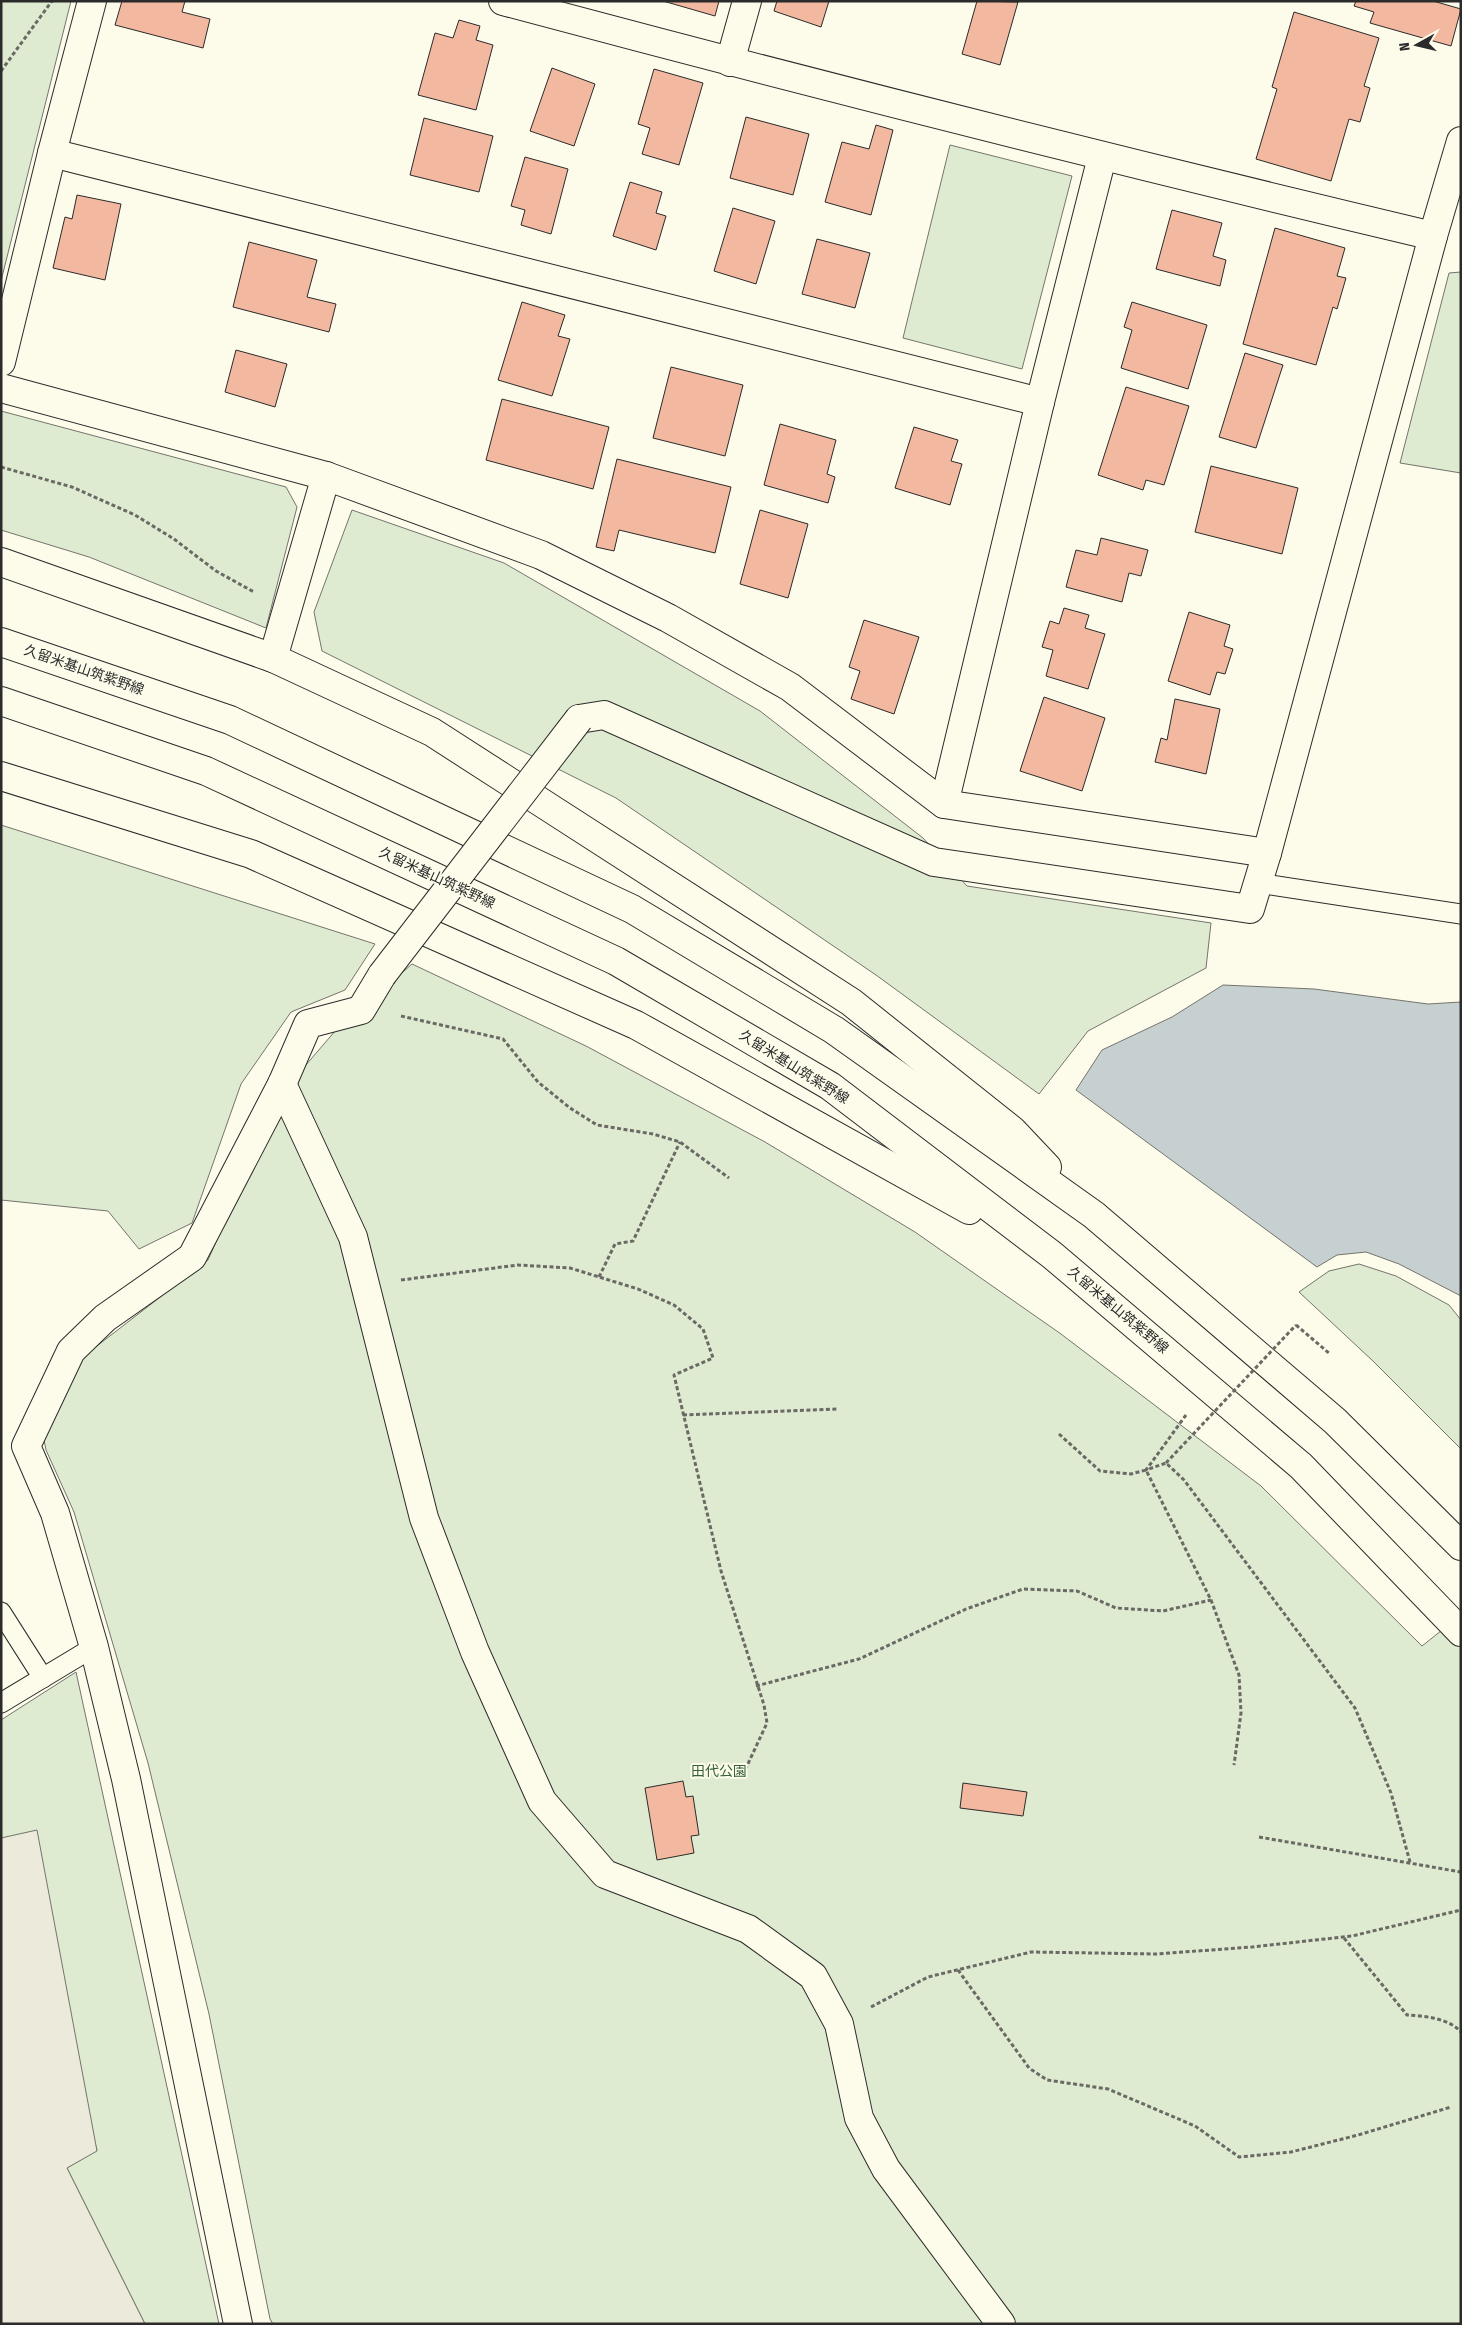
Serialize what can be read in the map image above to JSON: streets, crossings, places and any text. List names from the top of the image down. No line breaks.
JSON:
{"streets":{"street":["久留米基山筑紫野線"]},"parks":["田代公園"],"north":"left"}
